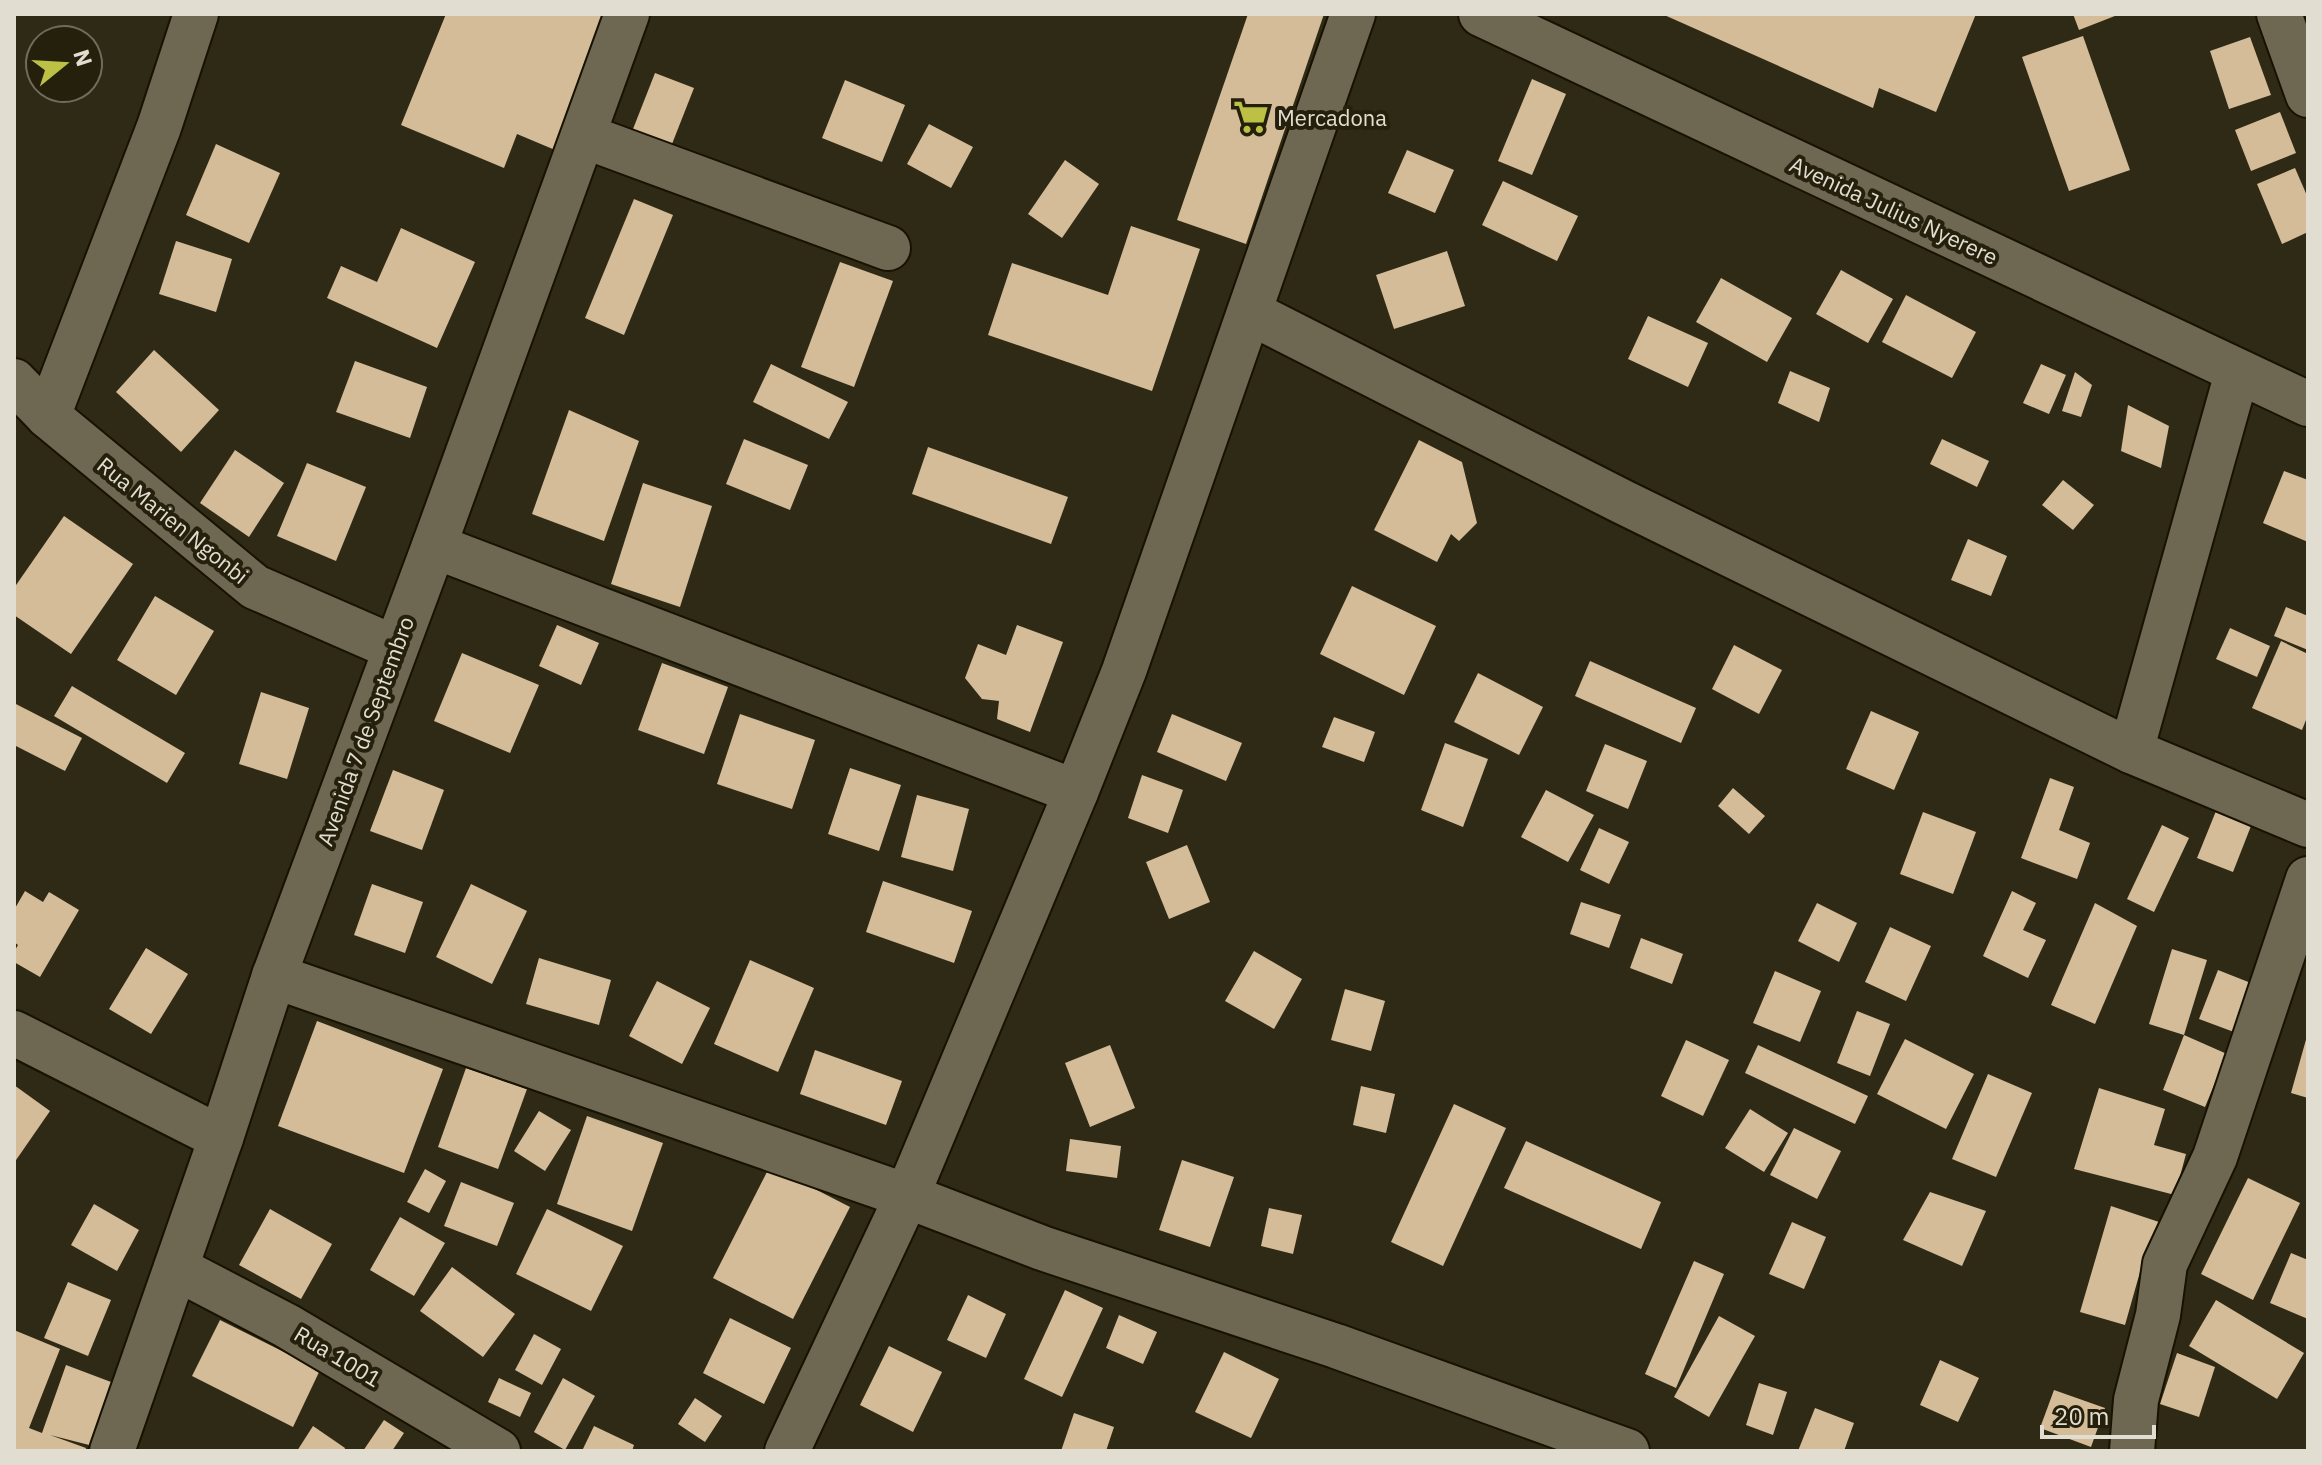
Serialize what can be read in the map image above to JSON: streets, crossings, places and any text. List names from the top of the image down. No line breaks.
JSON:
{"streets":{"street":["Avenida Julius Nyerere","Rua Marien Ngonbi","Avenida 7 de Septembro","Rua 1001"]},"crossings":[["Rua Marien Ngonbi","Avenida 7 de Septembro"],["Avenida 7 de Septembro","Rua 1001"]],"places":{"supermarket":["Mercadona"]},"scale_bar":"20 m","north":"right"}
